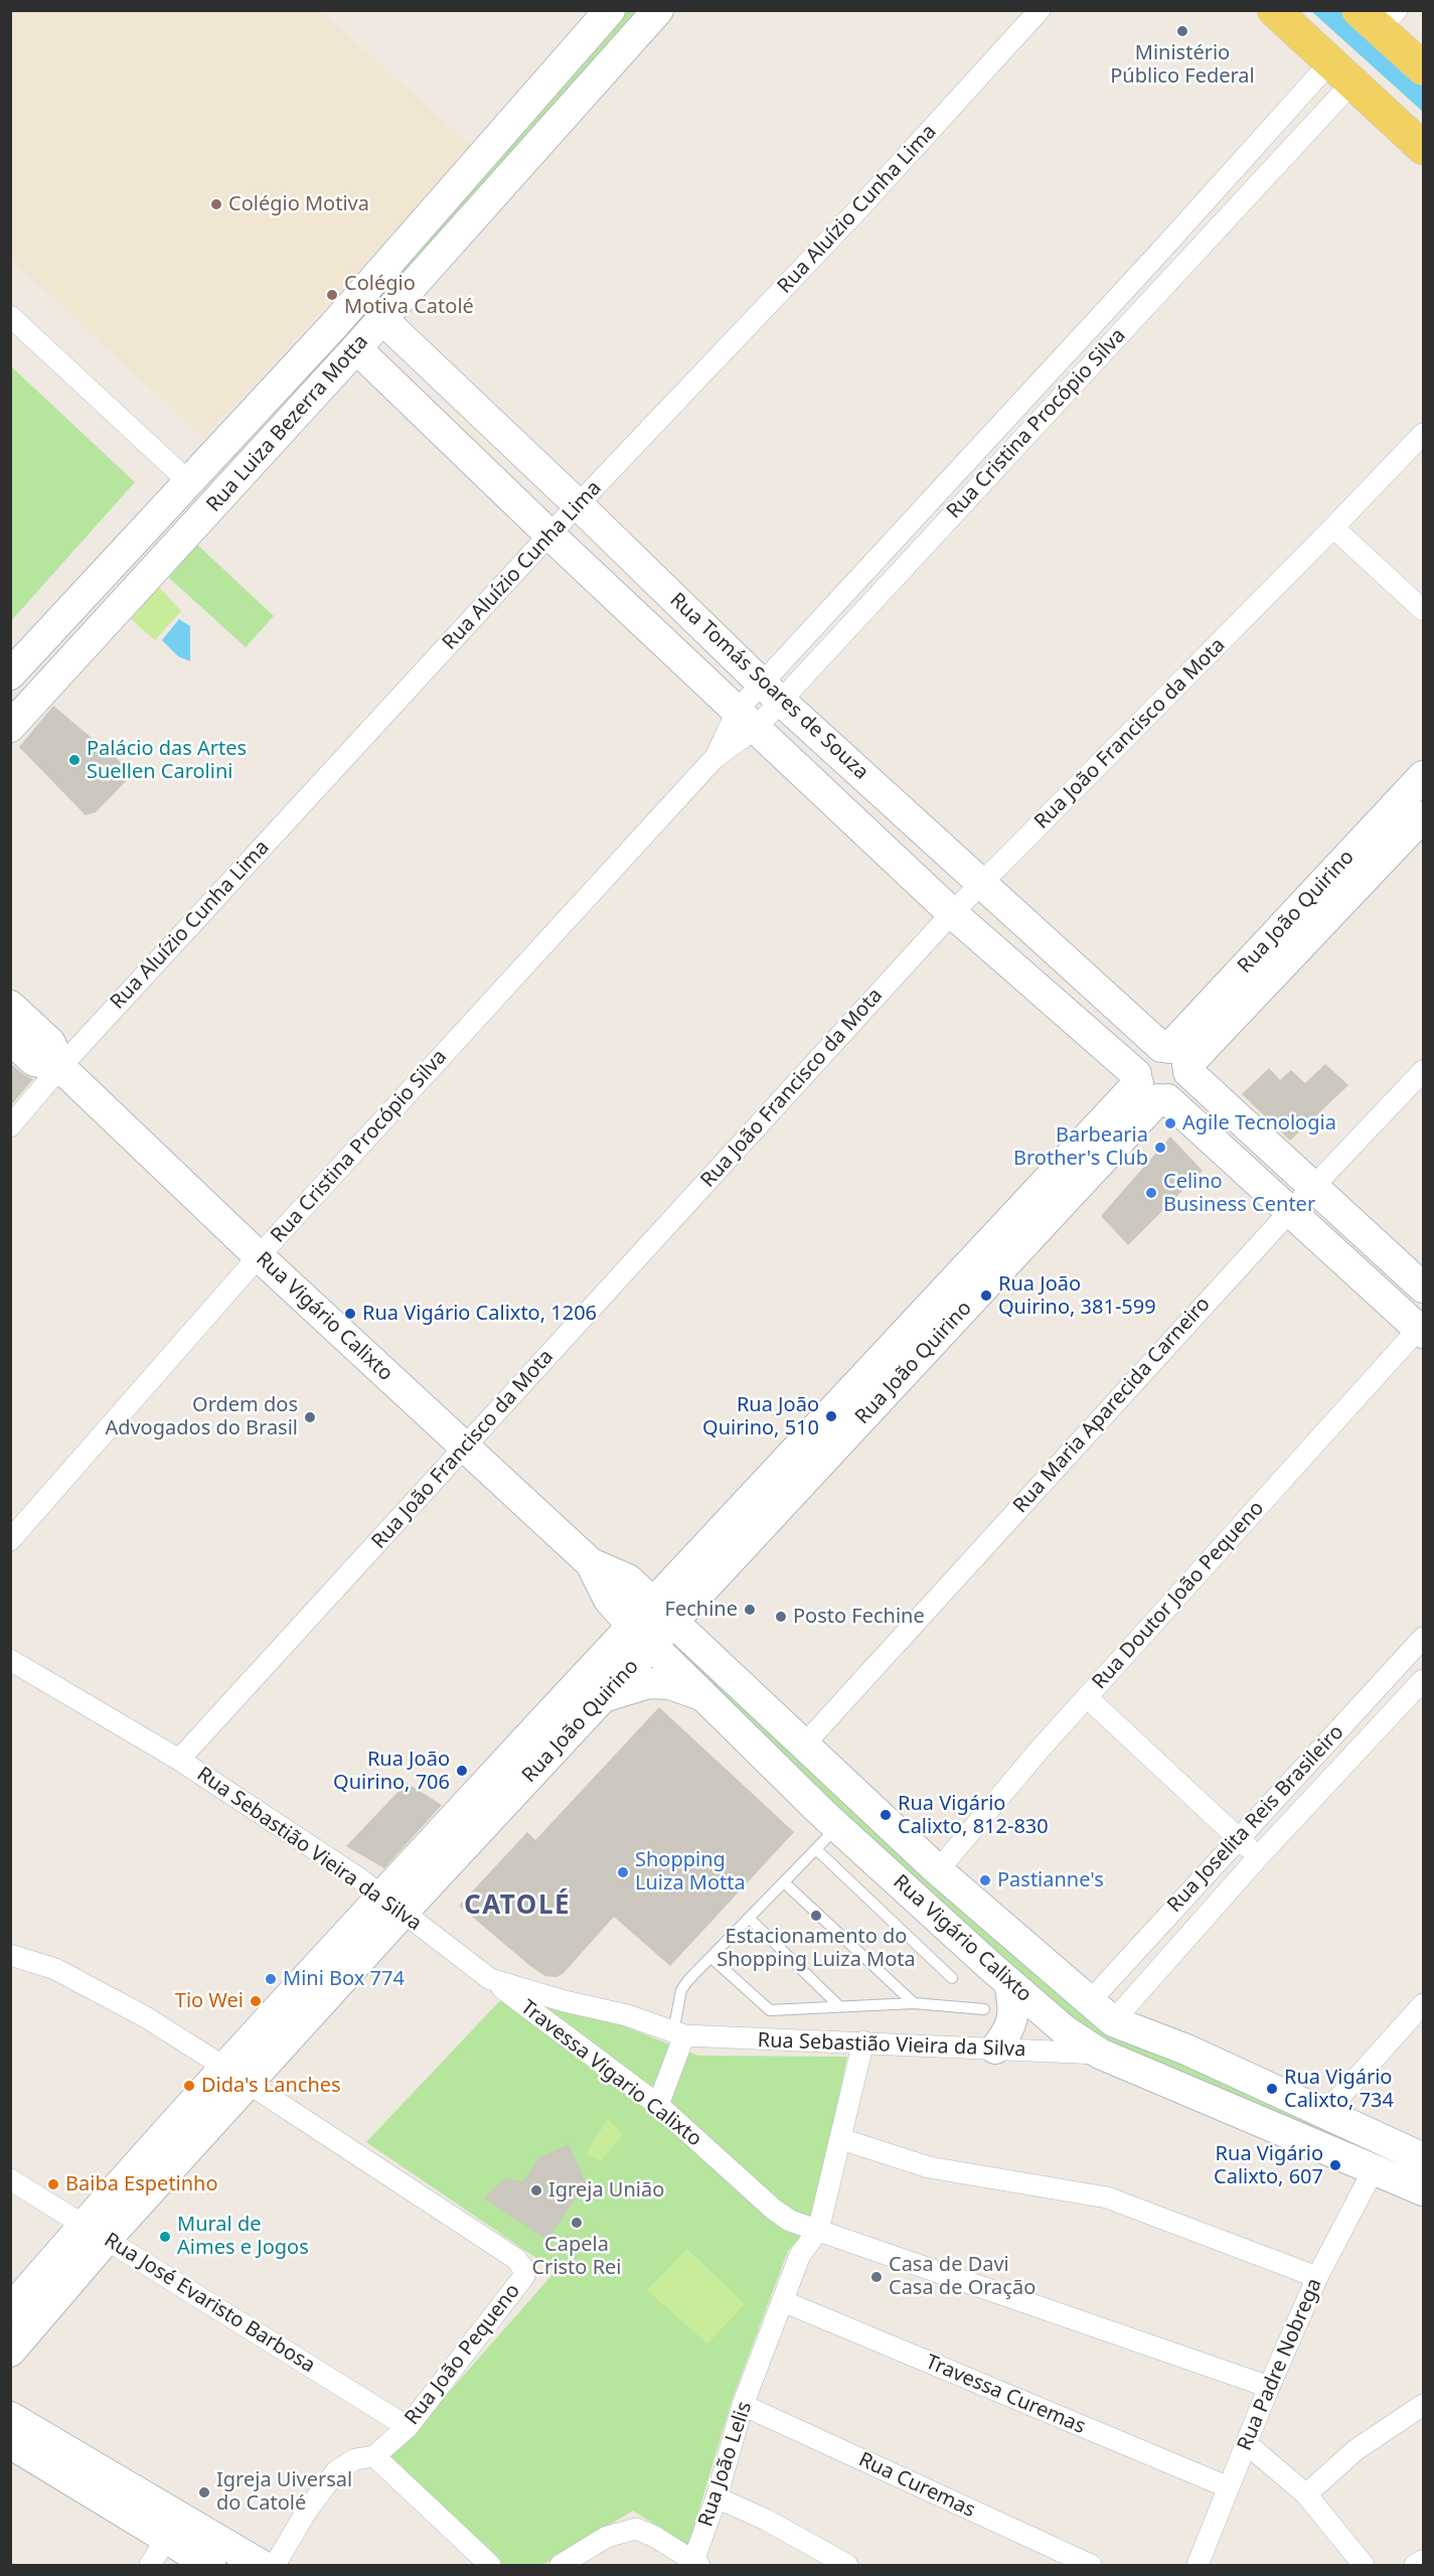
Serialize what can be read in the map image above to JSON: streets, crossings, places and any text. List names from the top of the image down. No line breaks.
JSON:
{"streets":{"main road":["Rua Luiza Bezerra Motta","Rua Tomás Soares de Souza","Rua João Quirino","Rua Vigário Calixto"],"street":["Rua Aluízio Cunha Lima","Rua Cristina Procópio Silva","Rua João Francisco da Mota","Rua Maria Aparecida Carneiro","Rua Doutor João Pequeno","Rua Joselita Reis Brasileiro","Rua Sebastião Vieira da Silva","Travessa Vigario Calixto","Rua José Evaristo Barbosa","Rua João Pequeno","Rua Padre Nobrega","Travessa Curemas","Rua João Lelis","Rua Curemas"]},"crossings":[["Rua Aluízio Cunha Lima","Rua Tomás Soares de Souza"],["Rua Aluízio Cunha Lima","Rua Vigário Calixto"],["Rua Luiza Bezerra Motta","Rua Tomás Soares de Souza"],["Rua Cristina Procópio Silva","Rua Tomás Soares de Souza"],["Rua Cristina Procópio Silva","Rua Vigário Calixto"],["Rua Tomás Soares de Souza","Rua João Francisco da Mota"],["Rua Tomás Soares de Souza","Rua João Quirino"],["Rua Tomás Soares de Souza","Rua Maria Aparecida Carneiro"],["Rua Tomás Soares de Souza","Rua Doutor João Pequeno"],["Rua João Francisco da Mota","Rua Vigário Calixto"],["Rua João Francisco da Mota","Rua Sebastião Vieira da Silva"],["Rua João Quirino","Rua Vigário Calixto"],["Rua João Quirino","Rua Sebastião Vieira da Silva"],["Rua João Quirino","Rua José Evaristo Barbosa"],["Rua João Quirino","Rua João Pequeno"],["Rua Vigário Calixto","Rua Maria Aparecida Carneiro"],["Rua Vigário Calixto","Rua Doutor João Pequeno"],["Rua Vigário Calixto","Rua Joselita Reis Brasileiro"],["Rua Vigário Calixto","Rua Sebastião Vieira da Silva"],["Rua Vigário Calixto","Rua Padre Nobrega"],["Rua Sebastião Vieira da Silva","Travessa Vigario Calixto"],["Travessa Vigario Calixto","Rua Padre Nobrega"],["Travessa Vigario Calixto","Rua João Lelis"],["Rua José Evaristo Barbosa","Rua João Pequeno"],["Rua Padre Nobrega","Travessa Curemas"],["Travessa Curemas","Rua João Lelis"],["Rua João Lelis","Rua Curemas"]],"districts":["CATOLÉ"],"places":["Ministério Público Federal","Colégio Motiva","Colégio Motiva Catolé","Palácio das Artes Suellen Carolini","Agile Tecnologia","Barbearia Brother's Club","Celino Business Center","Rua João Quirino, 381-599","Rua Vigário Calixto, 1206","Rua João Quirino, 510","Ordem dos Advogados do Brasil","Fechine","Posto Fechine","Rua João Quirino, 706","Rua Vigário Calixto, 812-830","Shopping Luiza Motta","Pastianne's","Estacionamento do Shopping Luiza Mota","Mini Box 774","Tio Wei","Dida's Lanches","Rua Vigário Calixto, 734","Rua Vigário Calixto, 607","Baiba Espetinho","Igreja União","Capela Cristo Rei","Mural de Aimes e Jogos","Casa de Davi Casa de Oração","Igreja Uiversal do Catolé"]}
